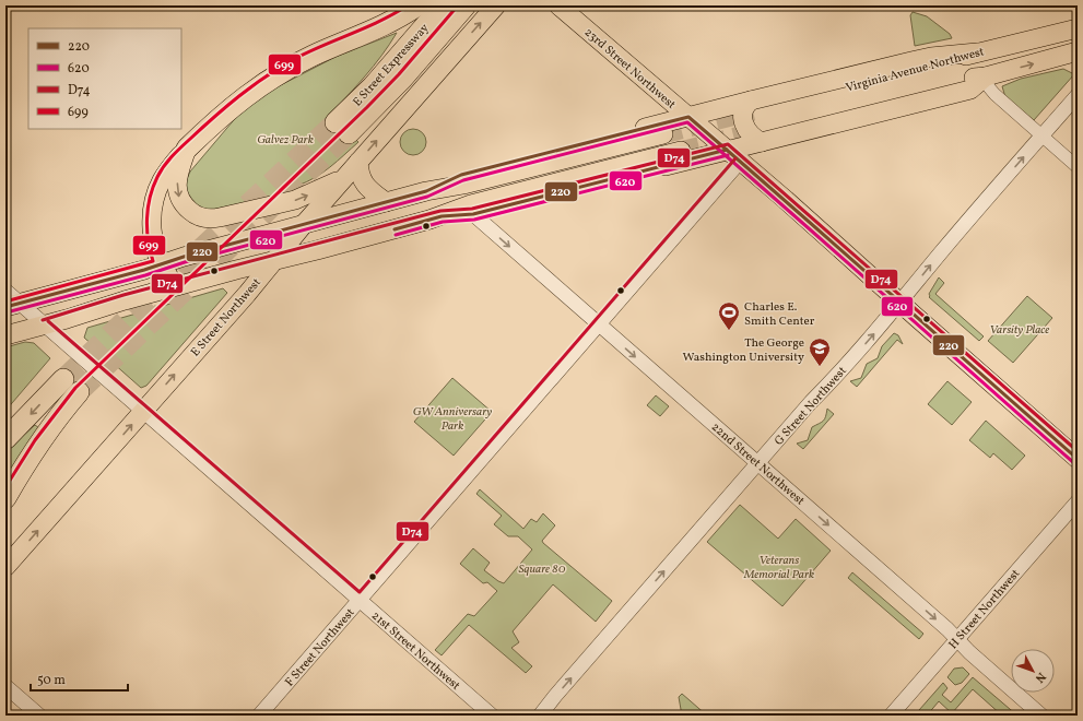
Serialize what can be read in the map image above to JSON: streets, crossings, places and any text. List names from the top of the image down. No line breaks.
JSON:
{"streets":{"highway":["E Street Expressway"],"main road":["23rd Street Northwest","Virginia Avenue Northwest","E Street Northwest"],"street":["G Street Northwest","22nd Street Northwest","H Street Northwest","F Street Northwest","21st Street Northwest"]},"crossings":[["23rd Street Northwest","Virginia Avenue Northwest"],["23rd Street Northwest","G Street Northwest"],["23rd Street Northwest","F Street Northwest"],["Virginia Avenue Northwest","22nd Street Northwest"],["Virginia Avenue Northwest","F Street Northwest"],["E Street Northwest","21st Street Northwest"],["G Street Northwest","22nd Street Northwest"],["22nd Street Northwest","H Street Northwest"],["22nd Street Northwest","F Street Northwest"],["F Street Northwest","21st Street Northwest"]],"one_way":["E Street Northwest","G Street Northwest","22nd Street Northwest"],"parks":["Galvez Park","Varsity Place","GW Anniversary Park","Veterans Memorial Park","Square 80"],"places":{"sports":["Charles E. Smith Center"],"school or university":["The George Washington University"]},"lines":["transit line 699","transit line 220","transit line 620","transit line D74"],"legend":["220","620","D74","699"],"scale_bar":"50 m","north":"bottom right"}
